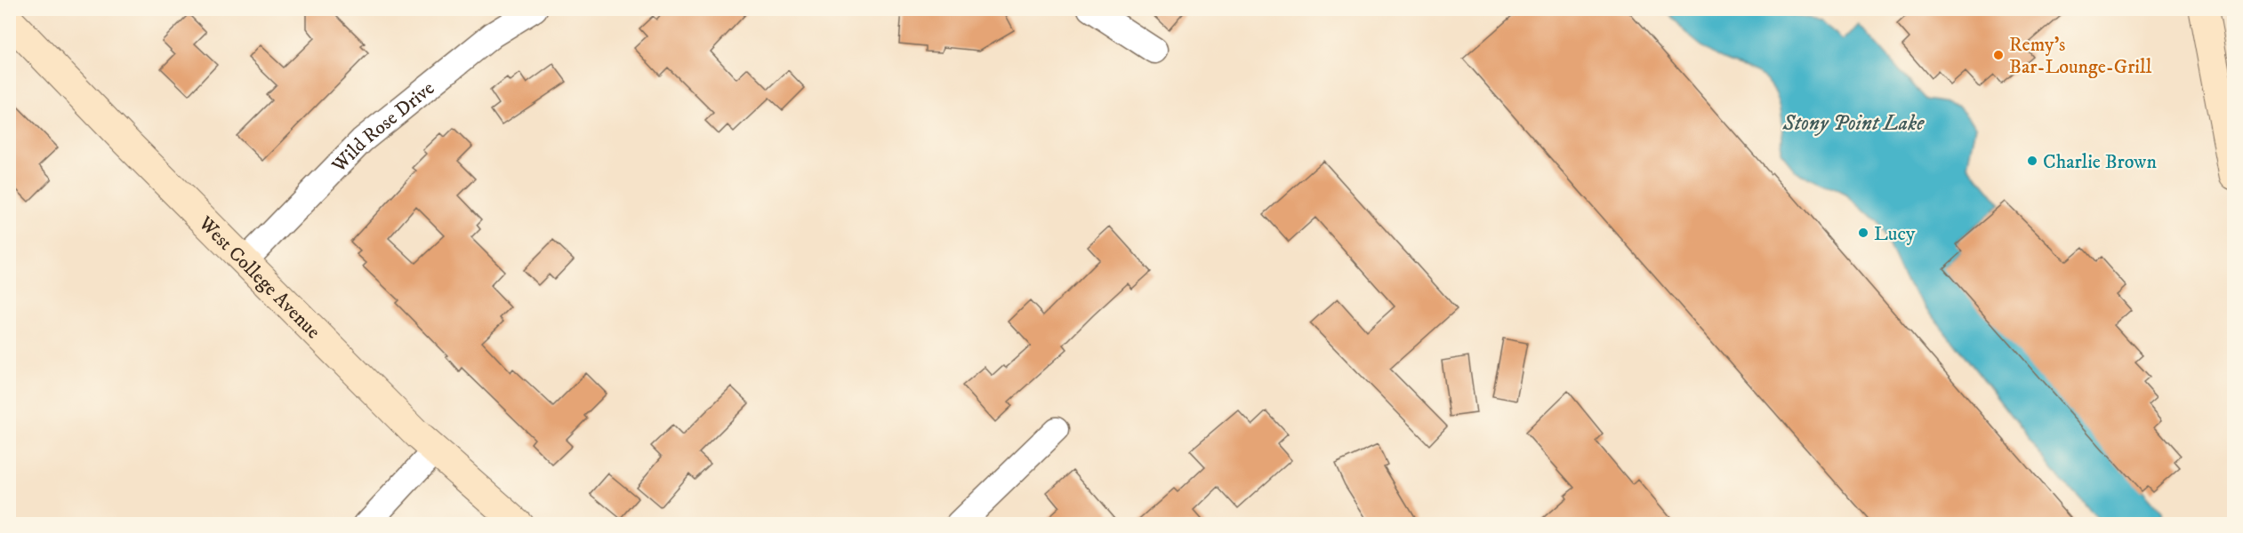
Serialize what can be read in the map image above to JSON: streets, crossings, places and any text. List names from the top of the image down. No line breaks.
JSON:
{"streets":{"main road":["West College Avenue"],"street":["Wild Rose Drive"]},"crossings":[["Wild Rose Drive","West College Avenue"]],"water":["Stony Point Lake"],"places":["Remy's Bar-Lounge-Grill","Charlie Brown","Lucy"]}
